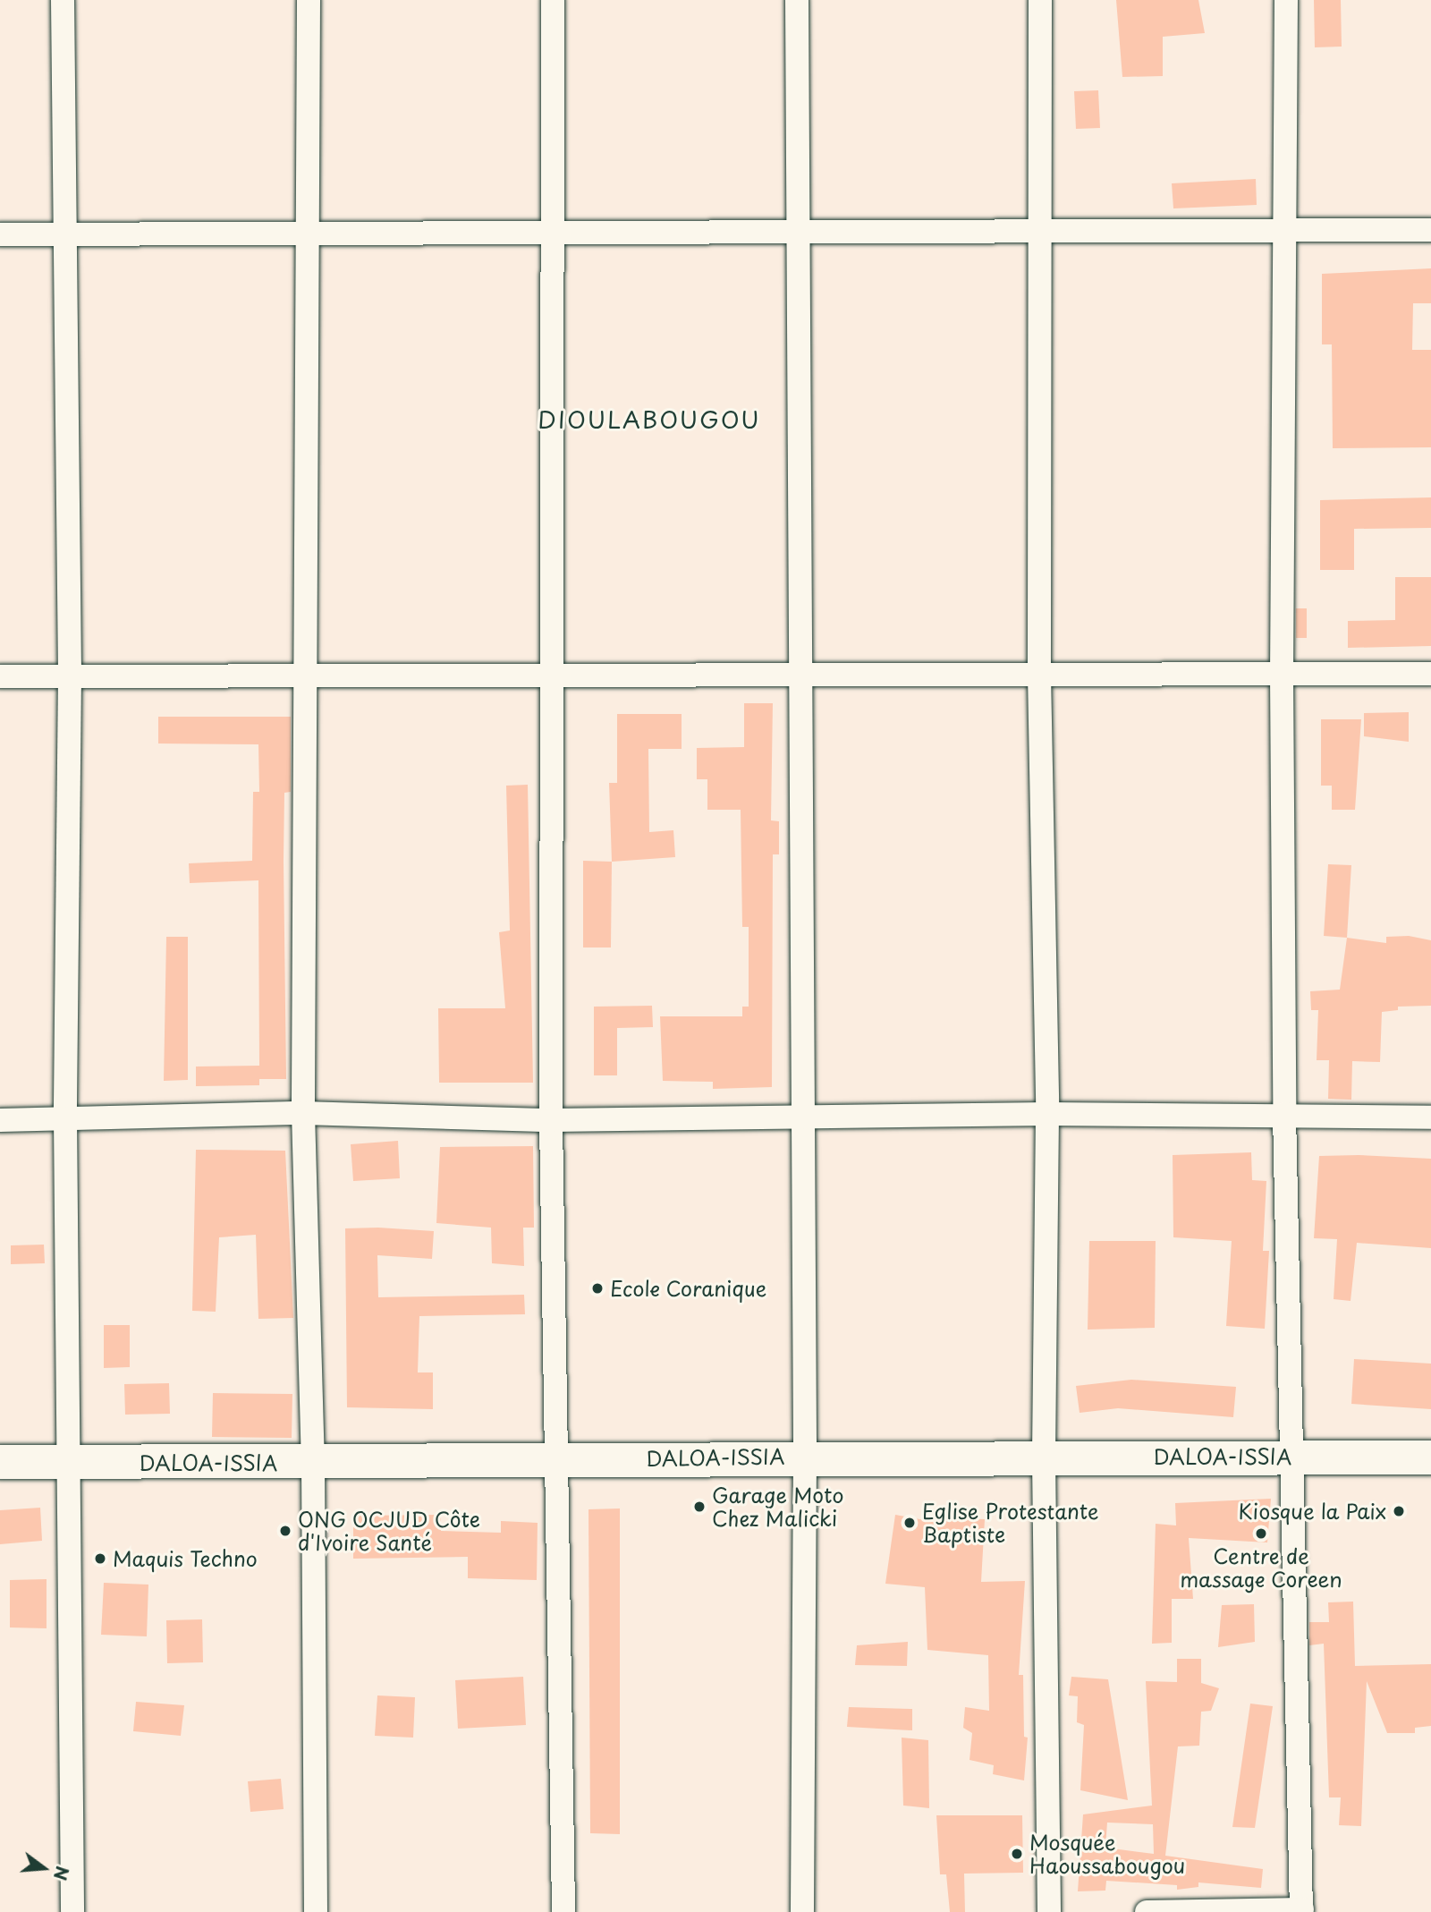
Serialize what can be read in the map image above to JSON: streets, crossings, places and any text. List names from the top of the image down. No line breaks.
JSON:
{"streets":{"main road":["DALOA-ISSIA"]},"districts":["DIOULABOUGOU"],"places":["Ecole Coranique","Garage Moto Chez Malicki","Kiosque la Paix","Eglise Protestante Baptiste","ONG OCJUD Côte d'Ivoire Santé","Centre de massage Coreen","Maquis Techno","Mosquée Haoussabougou"],"north":"right"}
